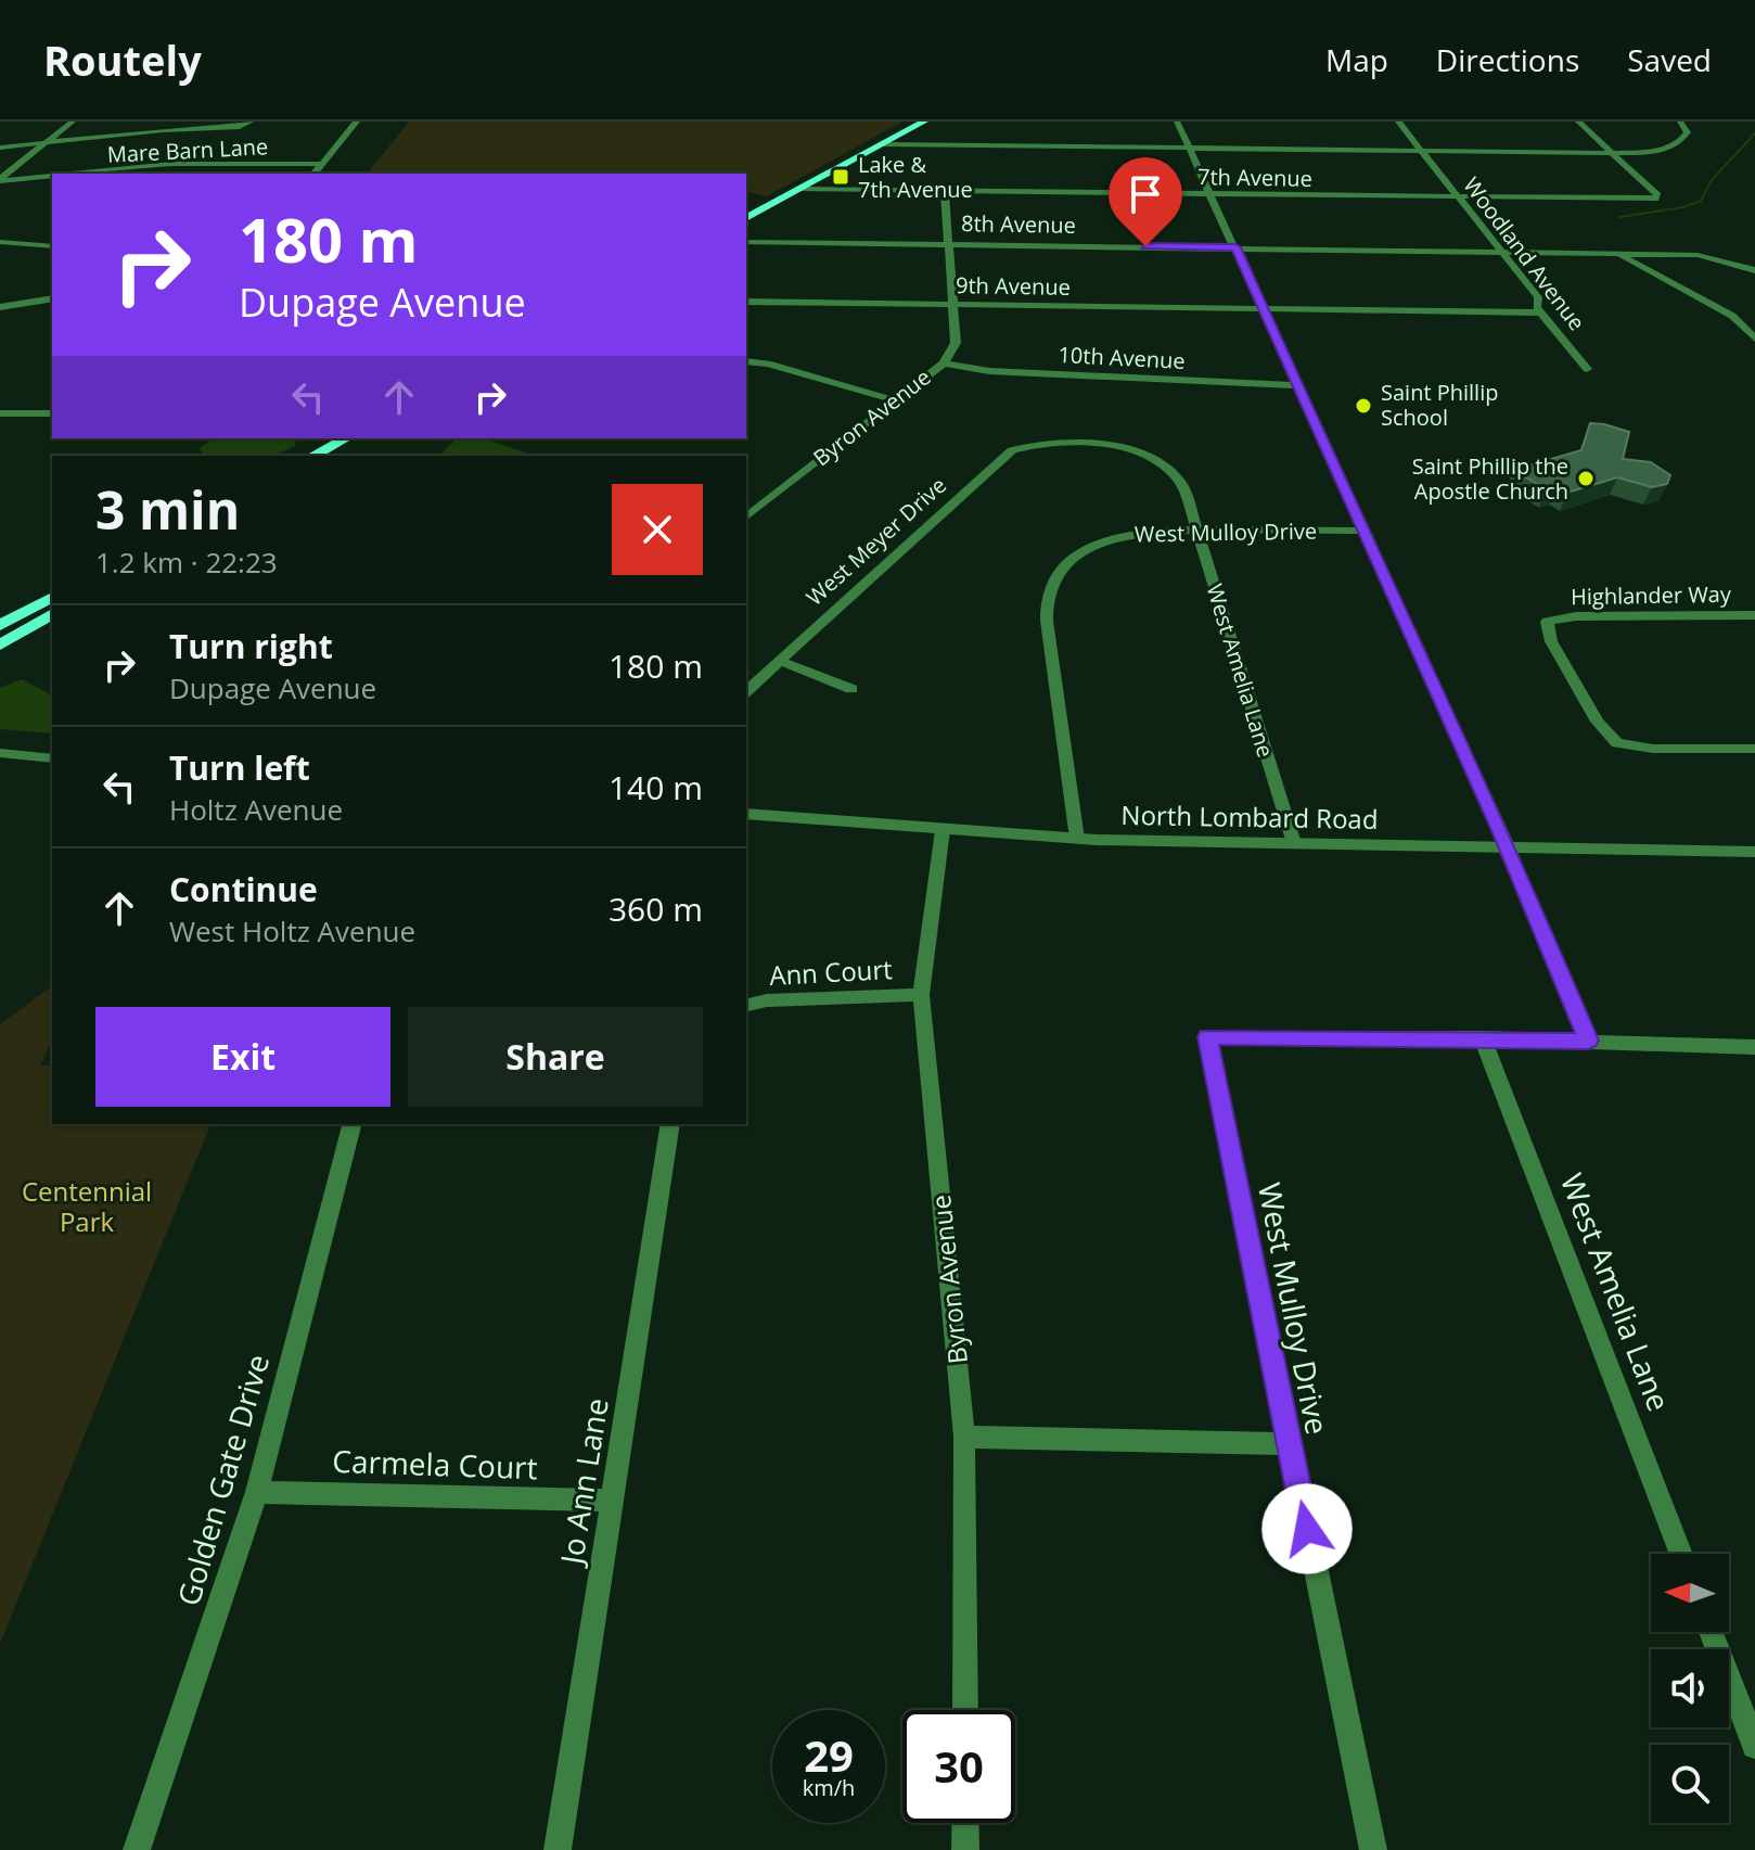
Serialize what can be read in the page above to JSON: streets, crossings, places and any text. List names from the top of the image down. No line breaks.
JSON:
{"streets":{"street":["Mare Barn Lane","7th Avenue","8th Avenue","Woodland Avenue","9th Avenue","10th Avenue","Byron Avenue","West Mulloy Drive","West Meyer Drive","Highlander Way","West Amelia Lane","North Lombard Road","Ann Court","Carmela Court","Golden Gate Drive","Jo Ann Lane"]},"crossings":[["7th Avenue","Woodland Avenue"],["7th Avenue","Byron Avenue"],["8th Avenue","Woodland Avenue"],["8th Avenue","Byron Avenue"],["Woodland Avenue","9th Avenue"],["9th Avenue","Byron Avenue"],["10th Avenue","Byron Avenue"],["Byron Avenue","North Lombard Road"],["Byron Avenue","Ann Court"],["West Mulloy Drive","West Amelia Lane"],["West Mulloy Drive","North Lombard Road"],["West Meyer Drive","West Amelia Lane"],["West Amelia Lane","North Lombard Road"],["Carmela Court","Golden Gate Drive"],["Carmela Court","Jo Ann Lane"]],"parks":["Centennial Park"],"places":{"transit":["Lake & 7th Avenue"],"other":["Saint Phillip School","Saint Phillip the Apostle Church"]},"north":"left","page":{"header":"Routely","nav":["Map","Directions","Saved"],"turn":["180 m","Dupage Avenue"],"heading":["3 min","1.2 km · 22:23"],"list":[{"name":"Turn right","note":"Dupage Avenue","value":"180 m"},{"name":"Turn left","note":"Holtz Avenue","value":"140 m"},{"name":"Continue","note":"West Holtz Avenue","value":"360 m"}],"buttons":["Exit","Share"],"speed":"29 km/h","limit":"30"}}
